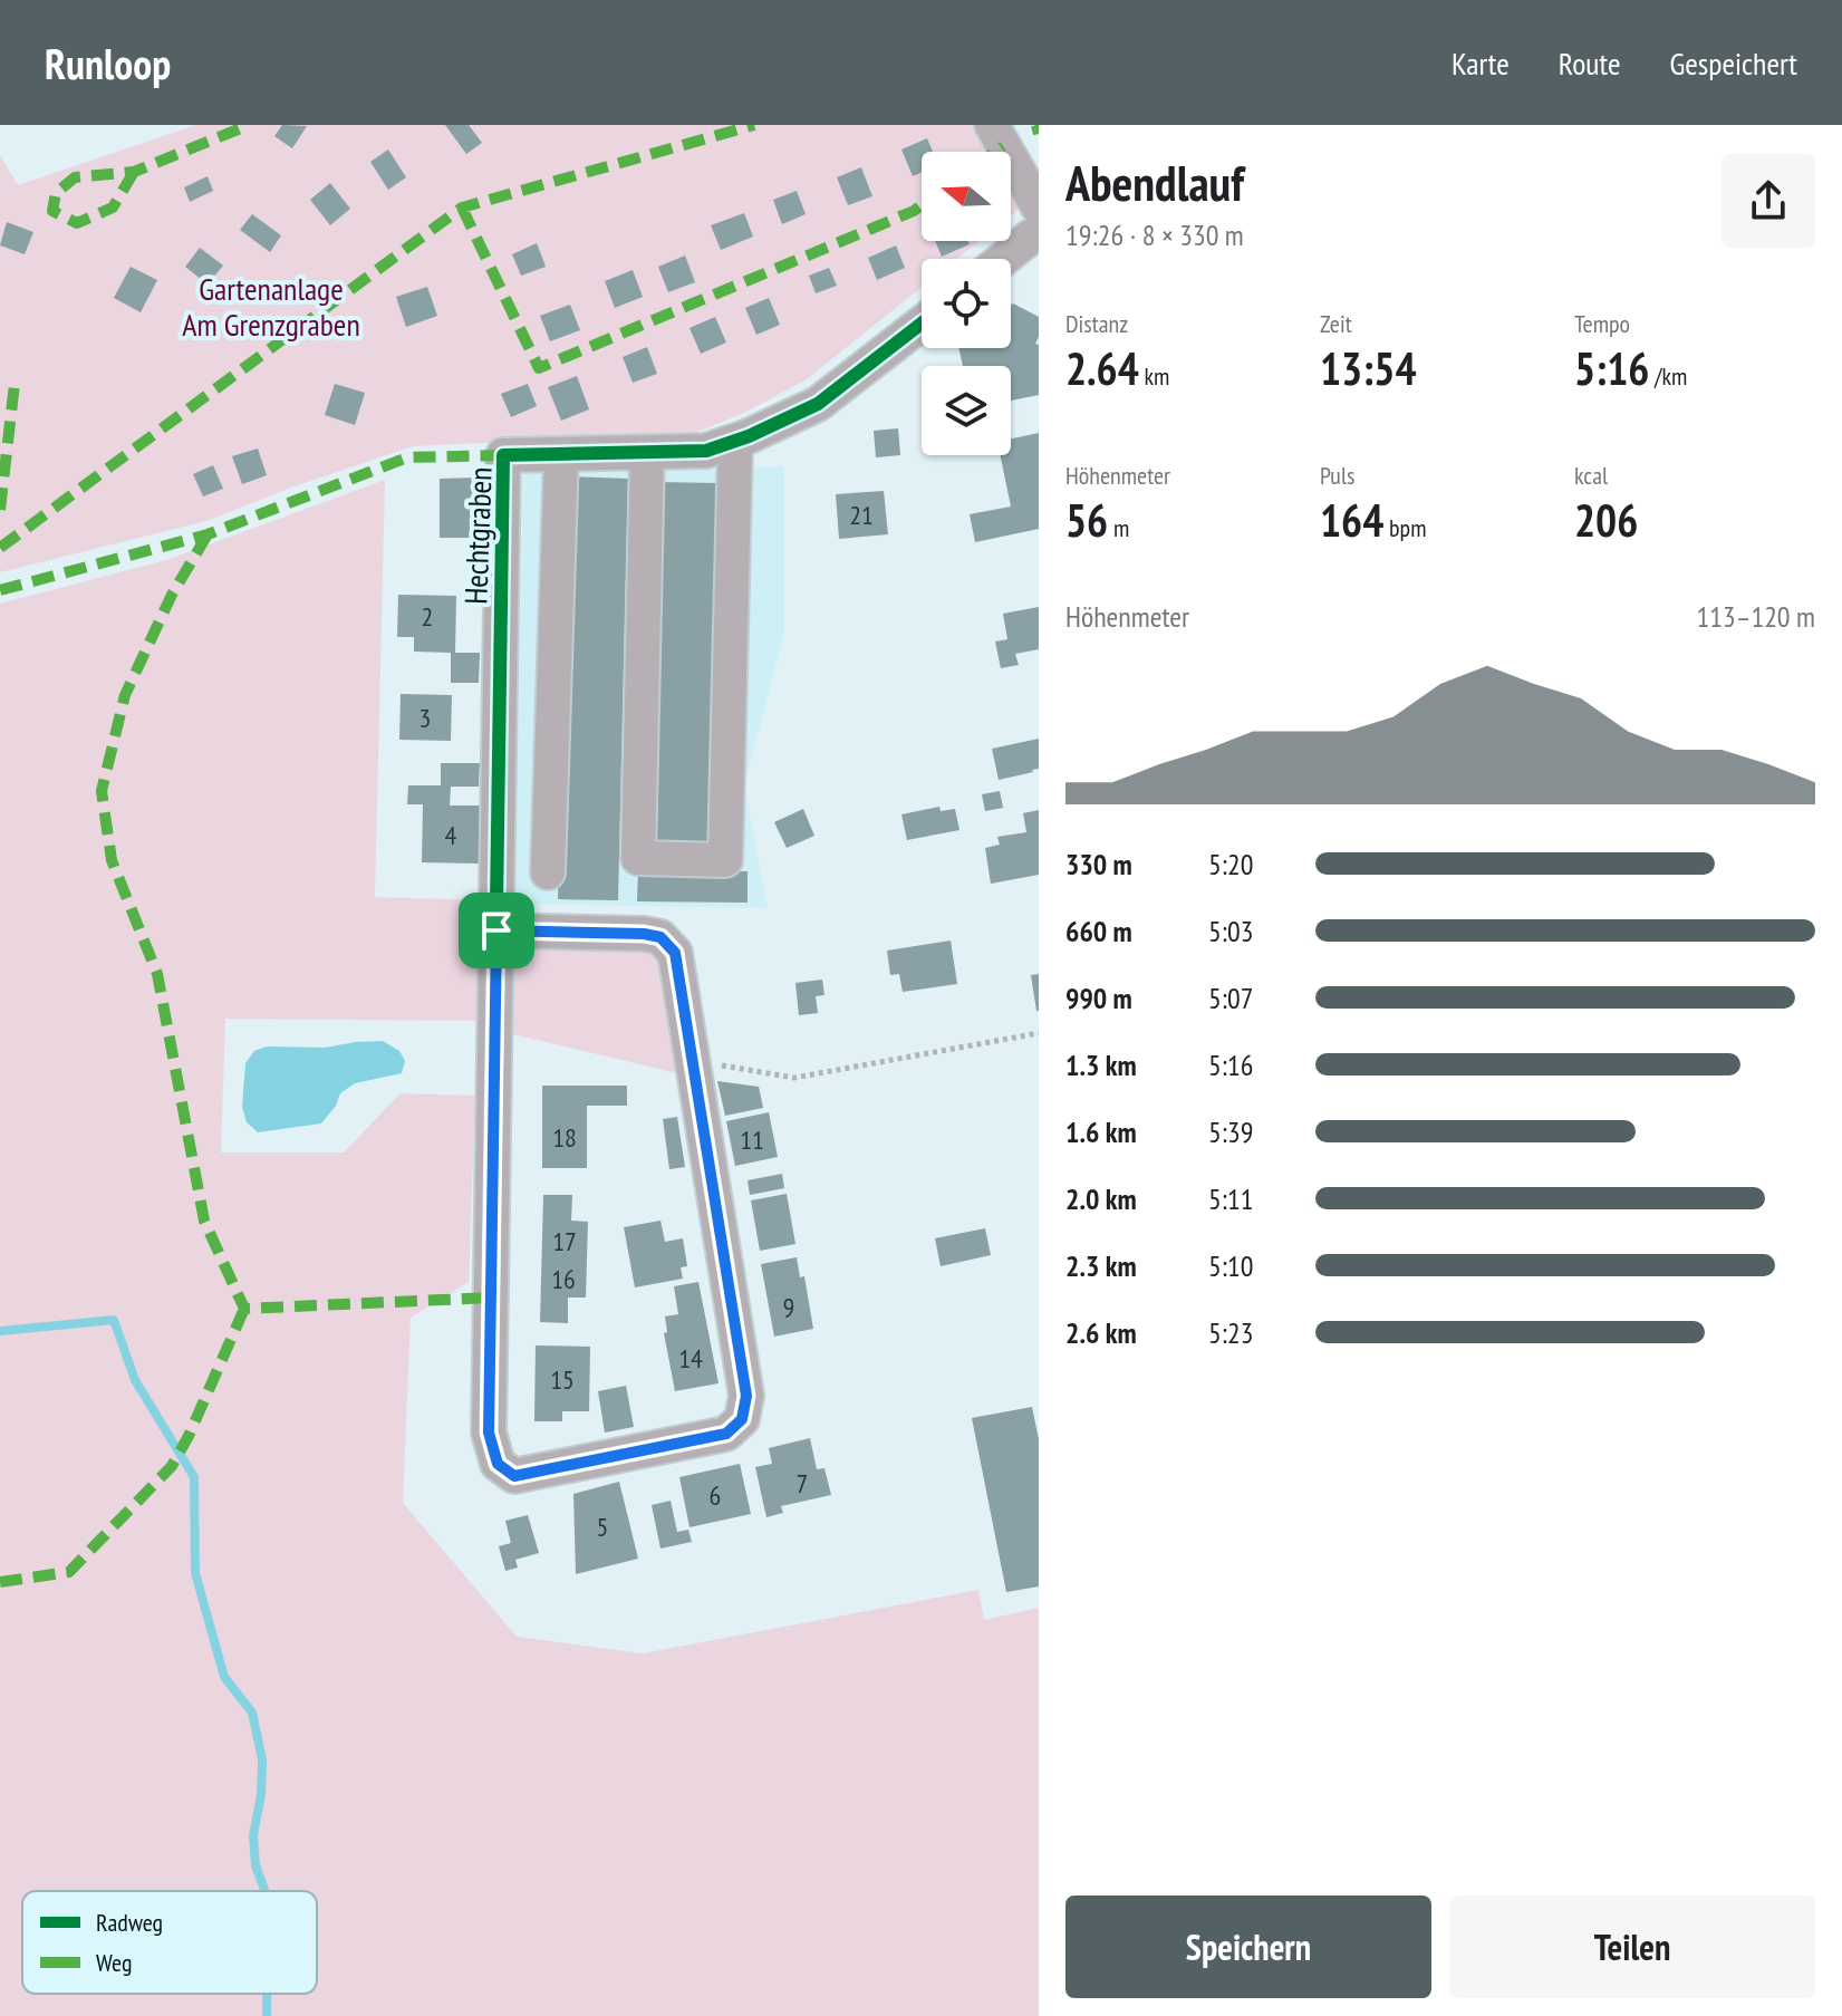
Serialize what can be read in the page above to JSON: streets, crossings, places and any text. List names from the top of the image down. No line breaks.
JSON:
{"streets":{"street":["Hechtgraben"]},"parks":["Gartenanlage Am Grenzgraben"],"house_numbers":["21","2","3","4","18","11","17","16","9","14","15","7","6","5"],"legend":["Radweg","Weg"],"north":"left","page":{"header":"Runloop","nav":["Karte","Route","Gespeichert"],"heading":["Abendlauf","19:26 · 8 × 330 m"],"stats":[["Distanz","2.64 km"],["Zeit","13:54"],["Tempo","5:16 /km"],["Höhenmeter","56 m"],["Puls","164 bpm"],["kcal","206"]],"chart":["Höhenmeter","113–120 m"],"list":[{"name":"330 m","note":"5:20"},{"name":"660 m","note":"5:03"},{"name":"990 m","note":"5:07"},{"name":"1.3 km","note":"5:16"},{"name":"1.6 km","note":"5:39"},{"name":"2.0 km","note":"5:11"},{"name":"2.3 km","note":"5:10"},{"name":"2.6 km","note":"5:23"}],"buttons":["Speichern","Teilen"]}}
